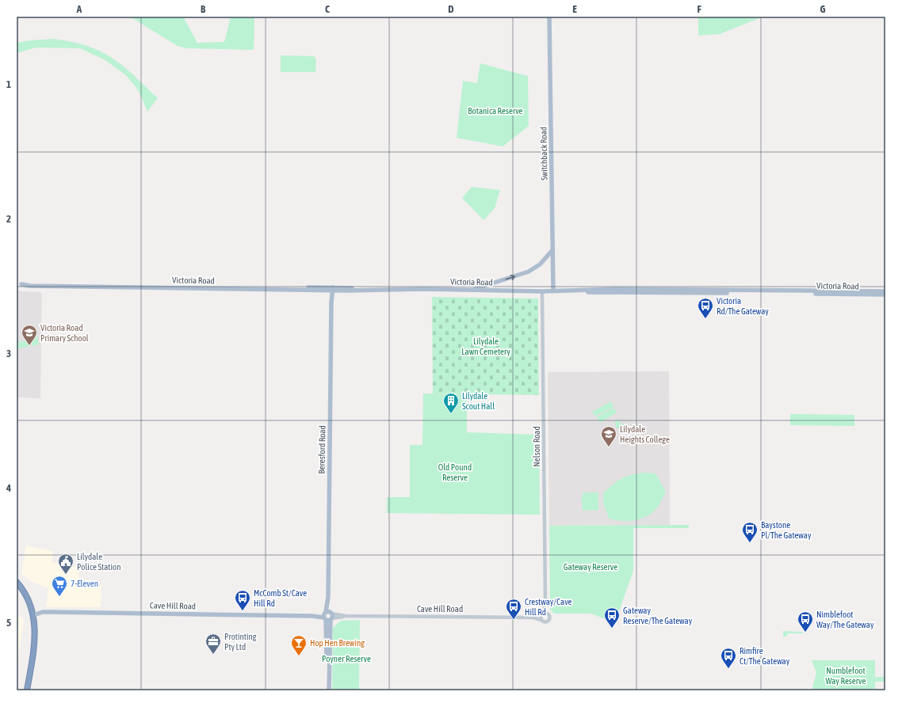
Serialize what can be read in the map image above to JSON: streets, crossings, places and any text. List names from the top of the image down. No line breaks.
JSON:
{"streets":{"main road":["Switchback Road","Victoria Road","Beresford Road","Cave Hill Road"],"street":["Nelson Road"]},"crossings":[["Switchback Road","Victoria Road"],["Victoria Road","Nelson Road"],["Victoria Road","Beresford Road"],["Nelson Road","Cave Hill Road"],["Beresford Road","Cave Hill Road"]],"parks":["Botanica Reserve","Lilydale Lawn Cemetery","Old Pound Reserve","Gateway Reserve","Poyner Reserve","Numblefoot Way Reserve"],"places":{"bus stop":["Victoria Rd/The Gateway","Baystone Pl/The Gateway","McComb St/Cave Hill Rd","Crestway/Cave Hill Rd","Gateway Reserve/The Gateway","Nimblefoot Way/The Gateway","Rimfire Ct/The Gateway"],"school or university":["Victoria Road Primary School","Lilydale Heights College"],"building":["Lilydale Scout Hall"],"public building":["Lilydale Police Station"],"supermarket":["7-Eleven"],"office":["Protinting Pty Ltd"],"bar":["Hop Hen Brewing"]},"grid":{"columns":["A","B","C","D","E","F","G"],"rows":["1","2","3","4","5"]}}
